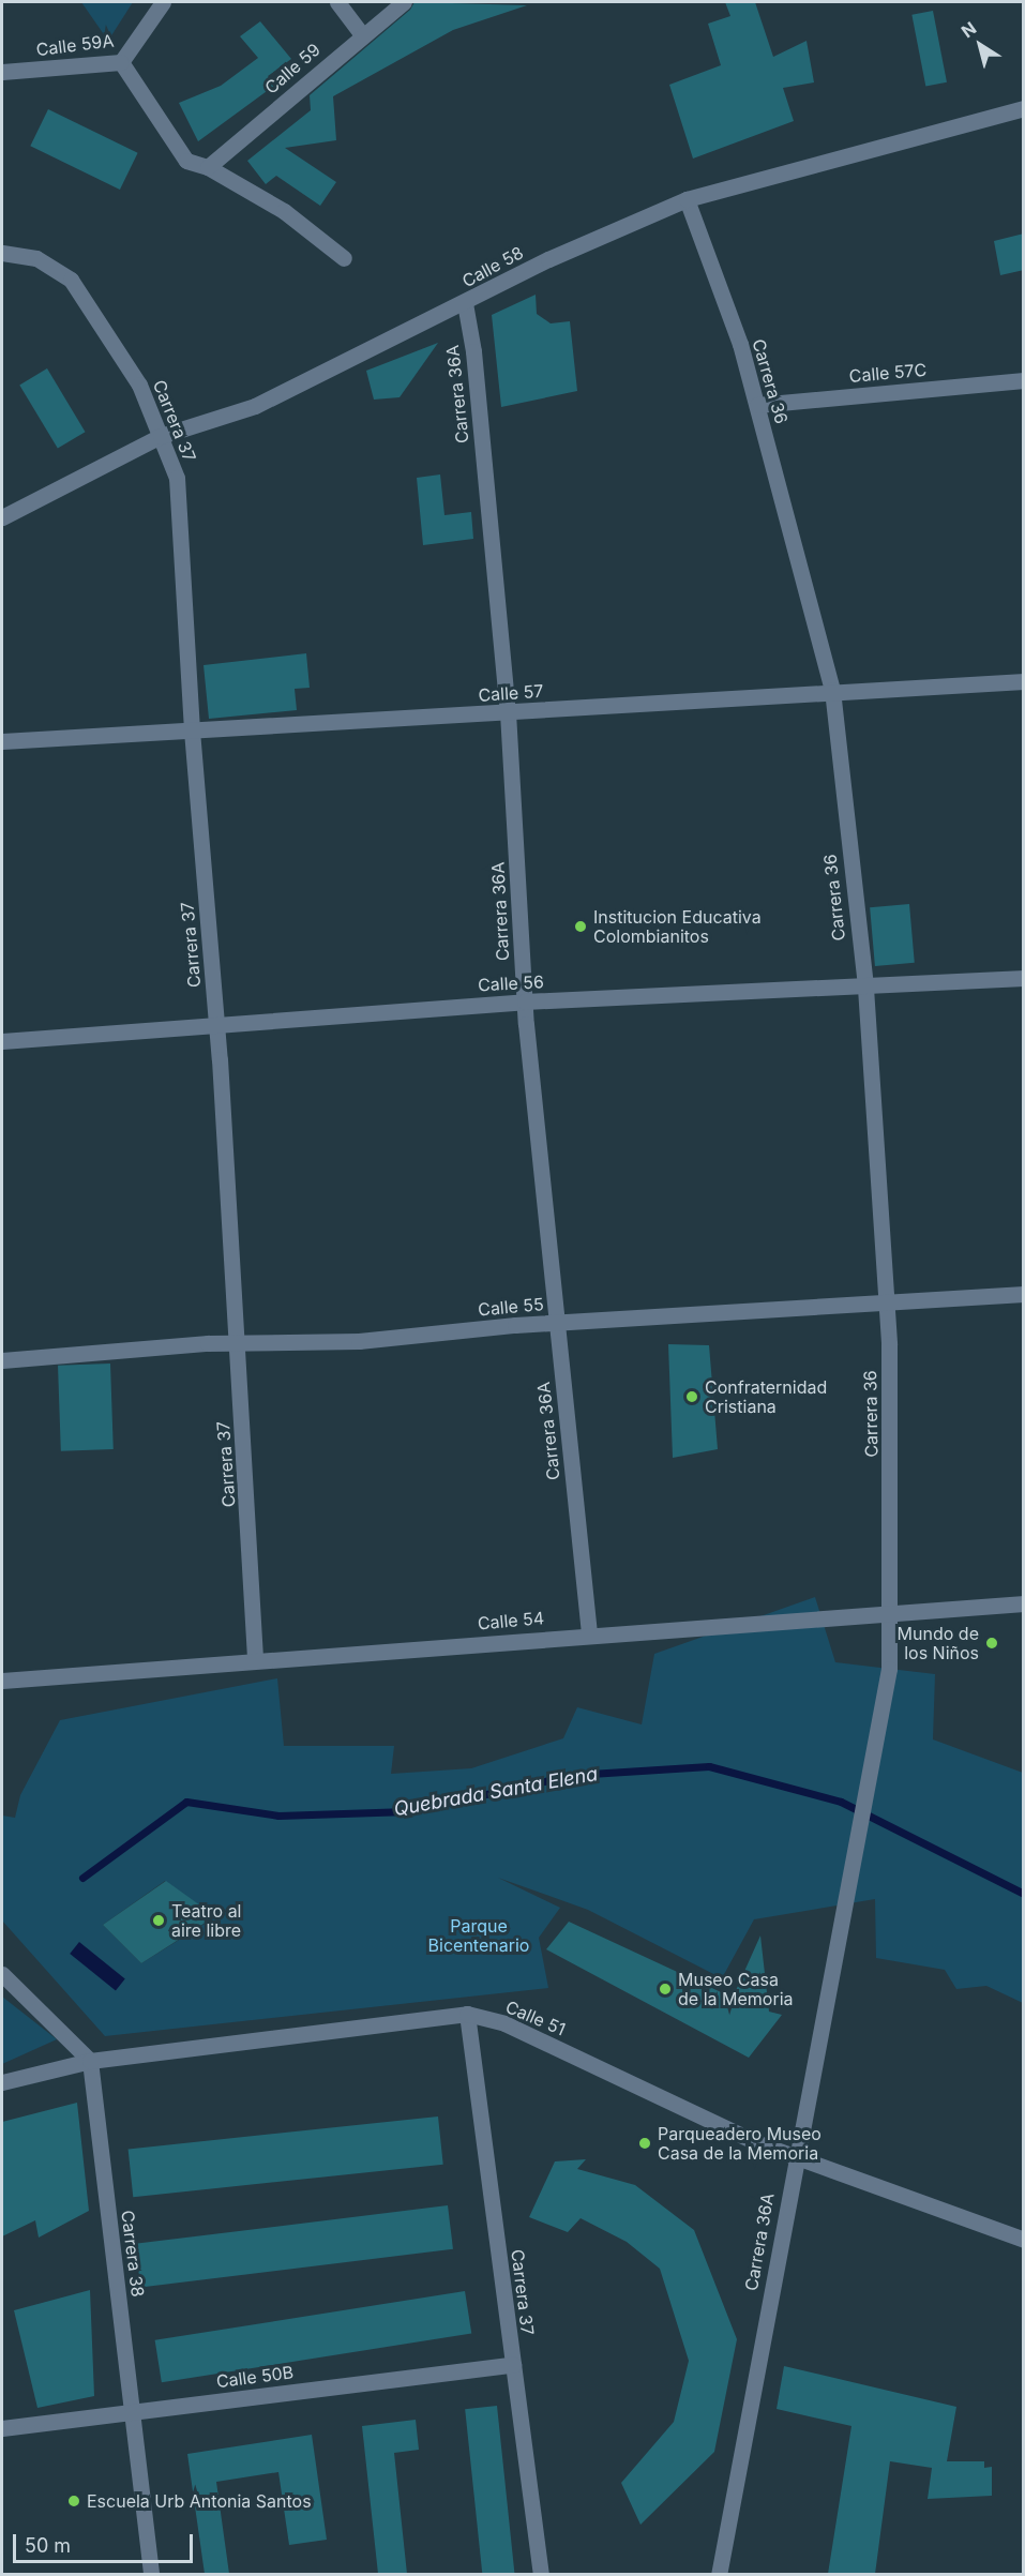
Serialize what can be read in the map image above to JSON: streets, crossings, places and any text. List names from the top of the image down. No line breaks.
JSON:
{"streets":{"street":["Calle 59A","Calle 59","Calle 58","Calle 57C","Carrera 36","Carrera 36A","Carrera 37","Calle 57","Calle 56","Calle 55","Calle 54","Calle 51","Carrera 38","Calle 50B"]},"crossings":[["Calle 58","Carrera 36"],["Calle 58","Carrera 36A"],["Calle 58","Carrera 37"],["Calle 57C","Carrera 36"],["Carrera 36","Carrera 36A"],["Carrera 36","Calle 57"],["Carrera 36","Calle 56"],["Carrera 36","Calle 55"],["Carrera 36","Calle 54"],["Carrera 36A","Calle 57"],["Carrera 36A","Calle 56"],["Carrera 36A","Calle 55"],["Carrera 36A","Calle 54"],["Carrera 36A","Calle 51"],["Carrera 37","Calle 57"],["Carrera 37","Calle 56"],["Carrera 37","Calle 55"],["Carrera 37","Calle 54"],["Carrera 37","Calle 51"],["Carrera 37","Calle 50B"],["Calle 51","Carrera 38"],["Carrera 38","Calle 50B"]],"water":["Quebrada Santa Elena"],"parks":["Parque Bicentenario"],"places":["Institucion Educativa Colombianitos","Confraternidad Cristiana","Mundo de los Niños","Teatro al aire libre","Museo Casa de la Memoria","Parqueadero Museo Casa de la Memoria","Escuela Urb Antonia Santos"],"scale_bar":"50 m","north":"top left"}
